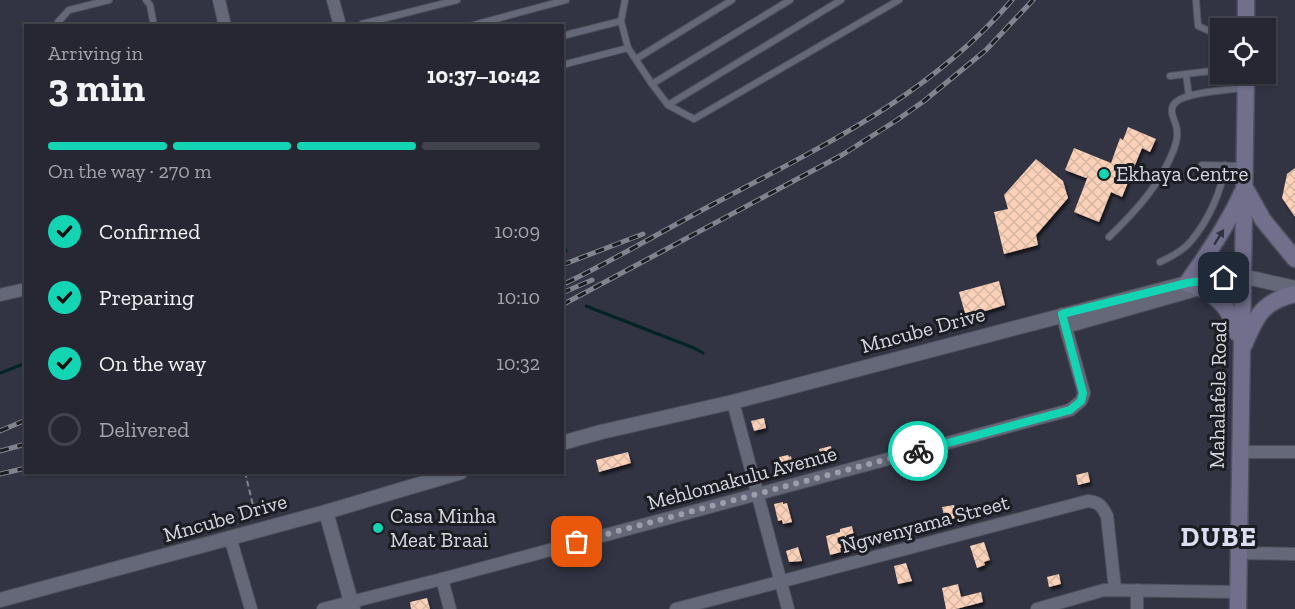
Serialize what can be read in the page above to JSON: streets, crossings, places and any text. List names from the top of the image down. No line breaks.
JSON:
{"streets":{"main road":["Mahalafele Road"],"street":["Mncube Drive","Mehlomakulu Avenue","Ngwenyama Street"]},"crossings":[["Mncube Drive","Mahalafele Road"],["Mncube Drive","Mehlomakulu Avenue"]],"districts":["DUBE"],"places":["Ekhaya Centre","Casa Minha Meat Braai"],"page":{"heading":["3 min","Arriving in","10:37–10:42"],"bar":"On the way · 270 m","list":[["Confirmed","10:09"],["Preparing","10:10"],["On the way","10:32"],"Delivered"]}}
